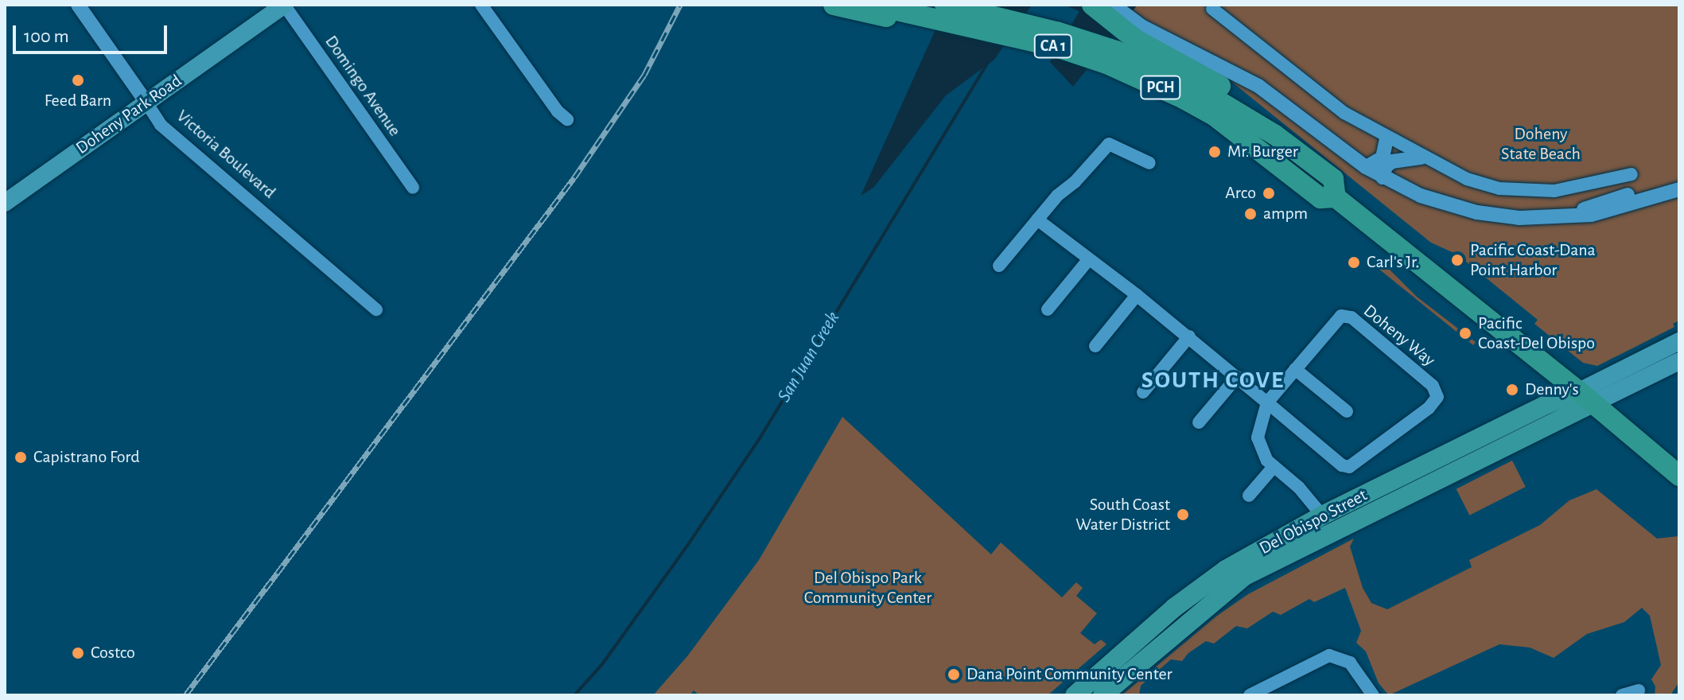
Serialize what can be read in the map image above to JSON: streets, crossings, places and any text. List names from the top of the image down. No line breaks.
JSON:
{"streets":{"highway":["CA 1","PCH"],"main road":["Doheny Park Road","Del Obispo Street"],"street":["Domingo Avenue","Victoria Boulevard","Doheny Way"]},"crossings":[["CA 1","PCH"],["Domingo Avenue","Doheny Park Road"],["PCH","Del Obispo Street"],["Doheny Park Road","Victoria Boulevard"],["Doheny Way","Del Obispo Street"]],"districts":["SOUTH COVE"],"water":["San Juan Creek"],"parks":["Doheny State Beach","Del Obispo Park Community Center"],"places":["Feed Barn","Mr. Burger","Arco","ampm","Pacific Coast-Dana Point Harbor","Carl's Jr.","Pacific Coast-Del Obispo","Denny's","Capistrano Ford","South Coast Water District","Costco","Dana Point Community Center"],"scale_bar":"100 m"}
